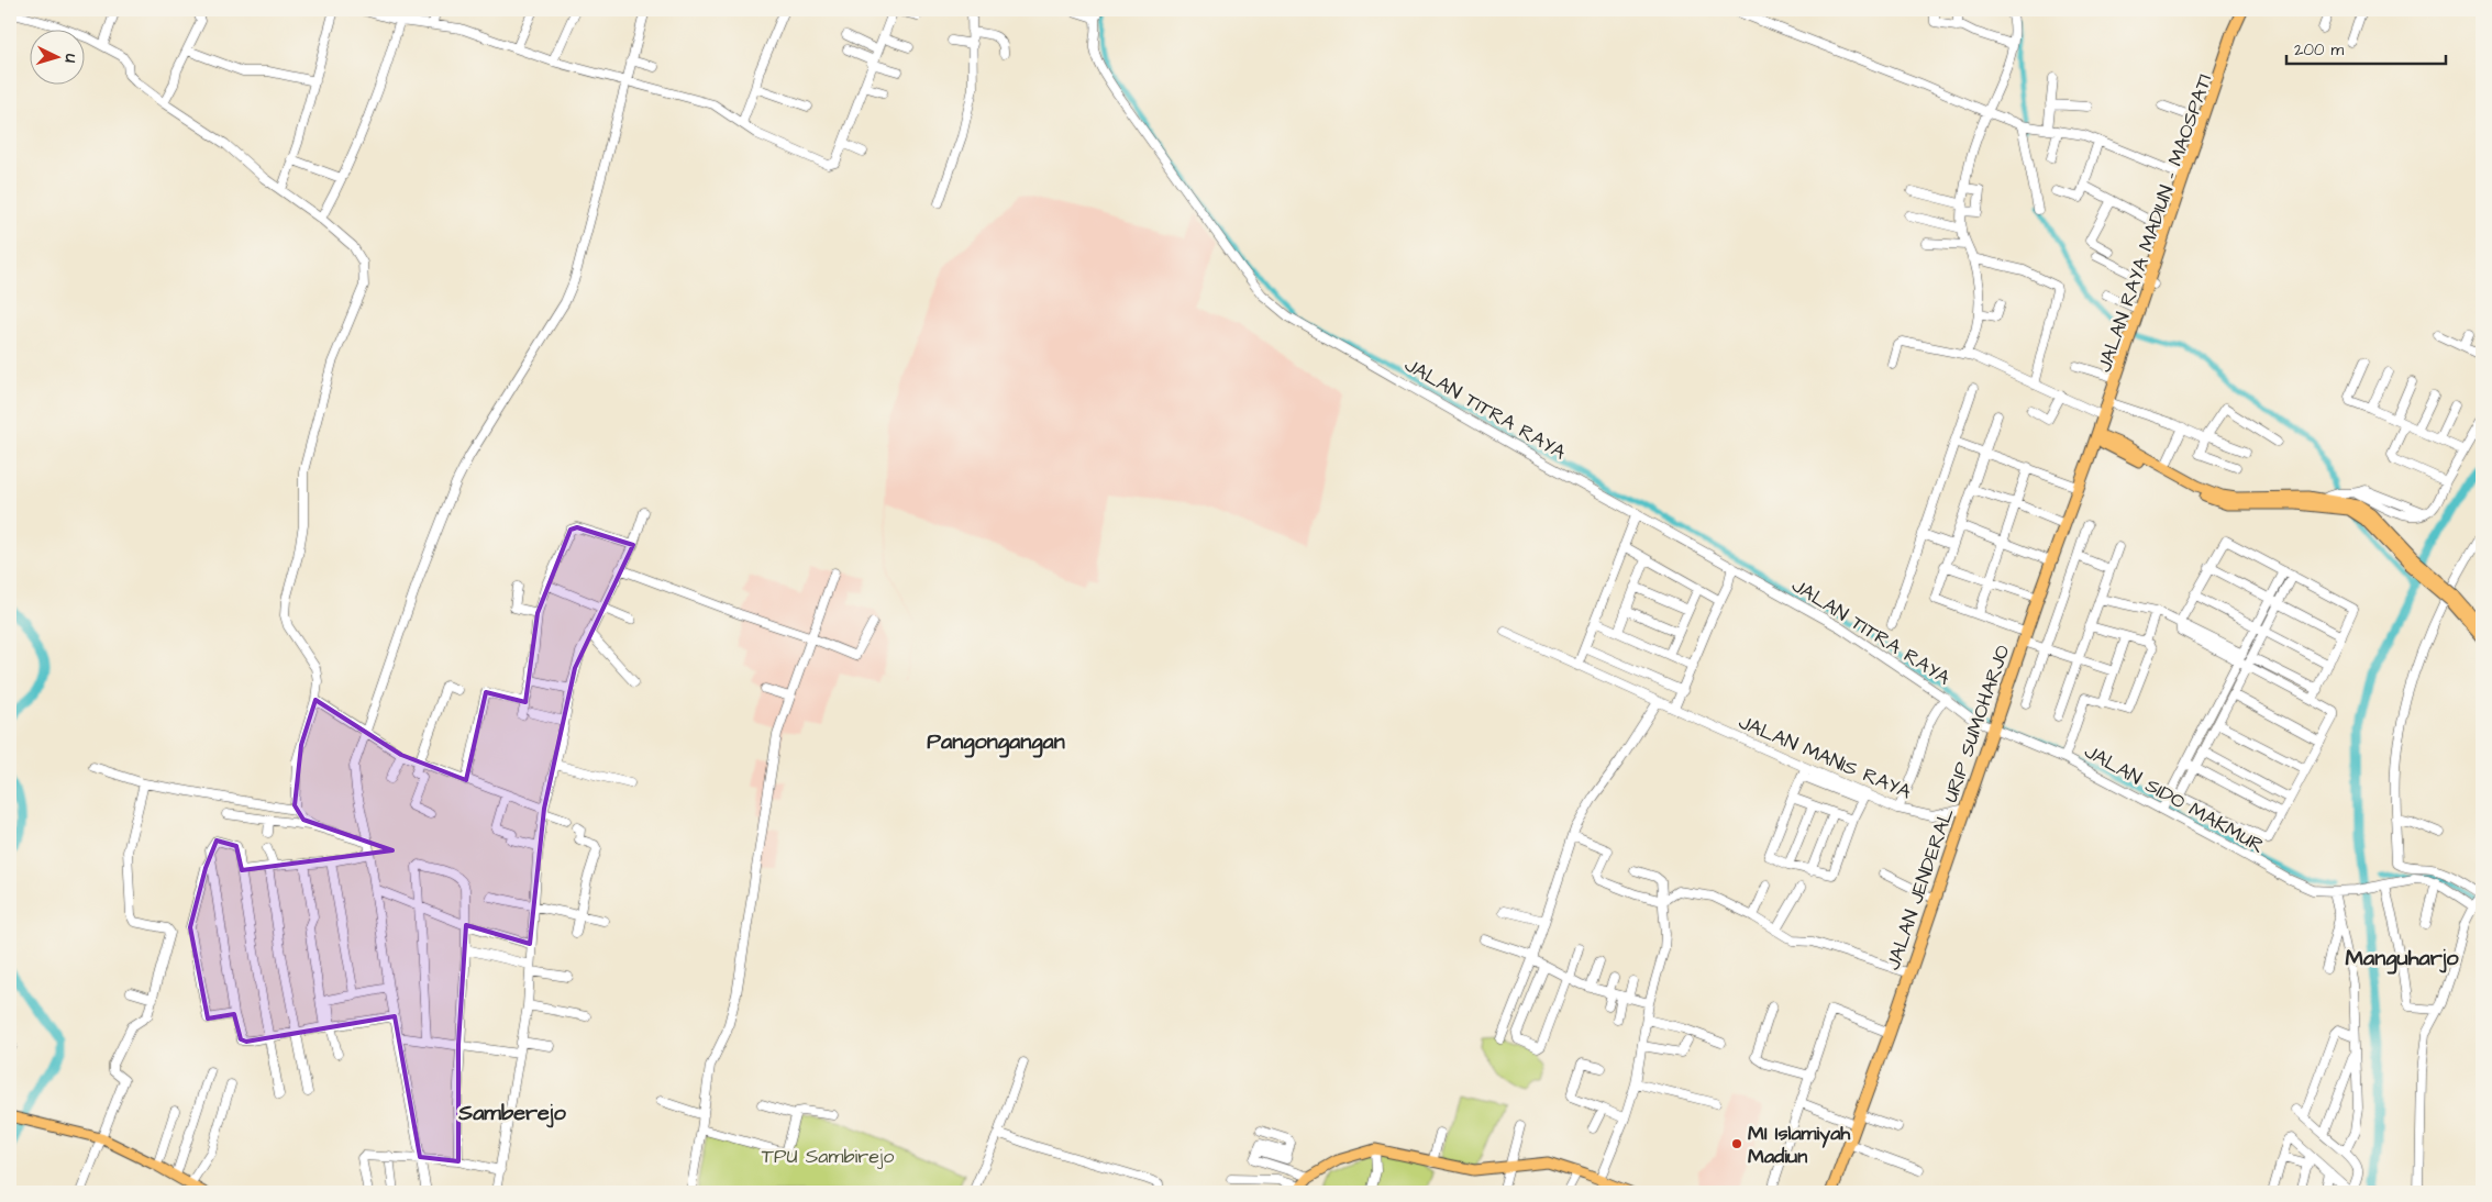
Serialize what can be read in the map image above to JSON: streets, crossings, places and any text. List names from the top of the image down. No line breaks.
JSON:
{"streets":{"highway":["JALAN RAYA MADIUN - MAOSPATI","JALAN JENDERAL URIP SUMOHARJO"],"street":["JALAN TITRA RAYA","JALAN MANIS RAYA","JALAN SIDO MAKMUR"]},"crossings":[["JALAN RAYA MADIUN - MAOSPATI","JALAN JENDERAL URIP SUMOHARJO"],["JALAN TITRA RAYA","JALAN SIDO MAKMUR"],["JALAN TITRA RAYA","JALAN JENDERAL URIP SUMOHARJO"],["JALAN MANIS RAYA","JALAN JENDERAL URIP SUMOHARJO"],["JALAN SIDO MAKMUR","JALAN JENDERAL URIP SUMOHARJO"]],"districts":["Pangongangan","Manguharjo","Samberejo"],"parks":["TPU Sambirejo"],"places":["MI Islamiyah Madiun"],"scale_bar":"200 m","north":"right"}
